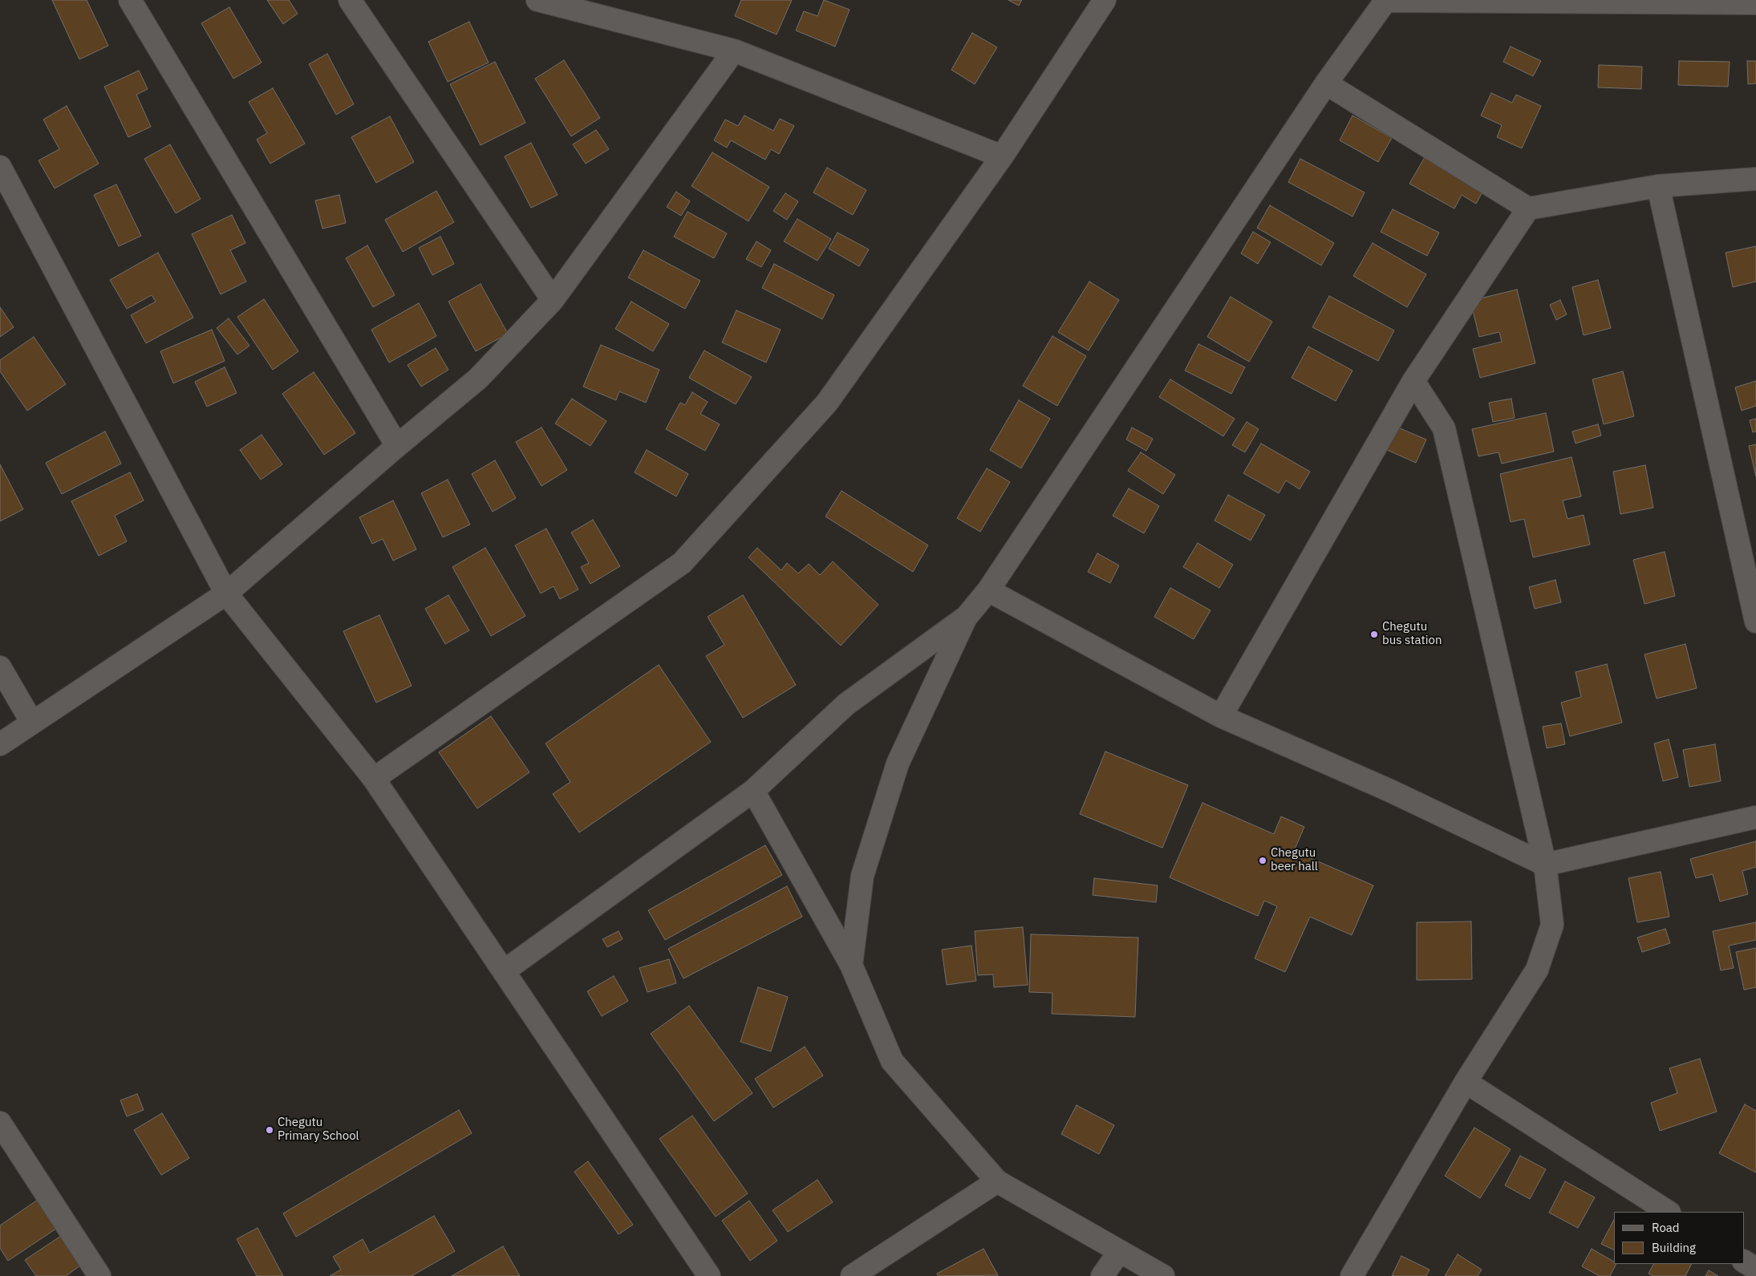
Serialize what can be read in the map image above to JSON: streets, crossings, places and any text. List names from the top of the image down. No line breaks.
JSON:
{"places":["Chegutu bus station","Chegutu beer hall","Chegutu Primary School"],"legend":["Road","Building"]}
